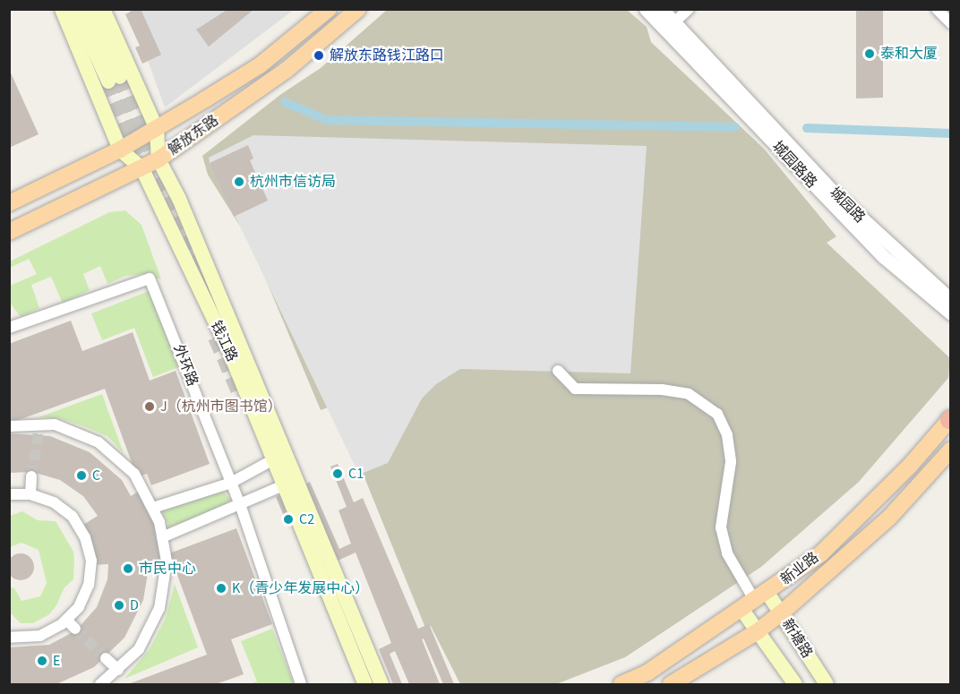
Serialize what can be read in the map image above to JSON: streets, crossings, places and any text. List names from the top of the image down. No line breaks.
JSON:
{"streets":{"main road":["解放东路","钱江路","新业路","新塘路"],"street":["城园路路","城园路","外环路"]},"crossings":[["解放东路","钱江路"],["城园路路","城园路"],["新业路","新塘路"]],"places":["泰和大厦","解放东路钱江路口","杭州市信访局","J（杭州市图书馆）","C1","C","C2","市民中心","K（青少年发展中心）","D","E"]}
